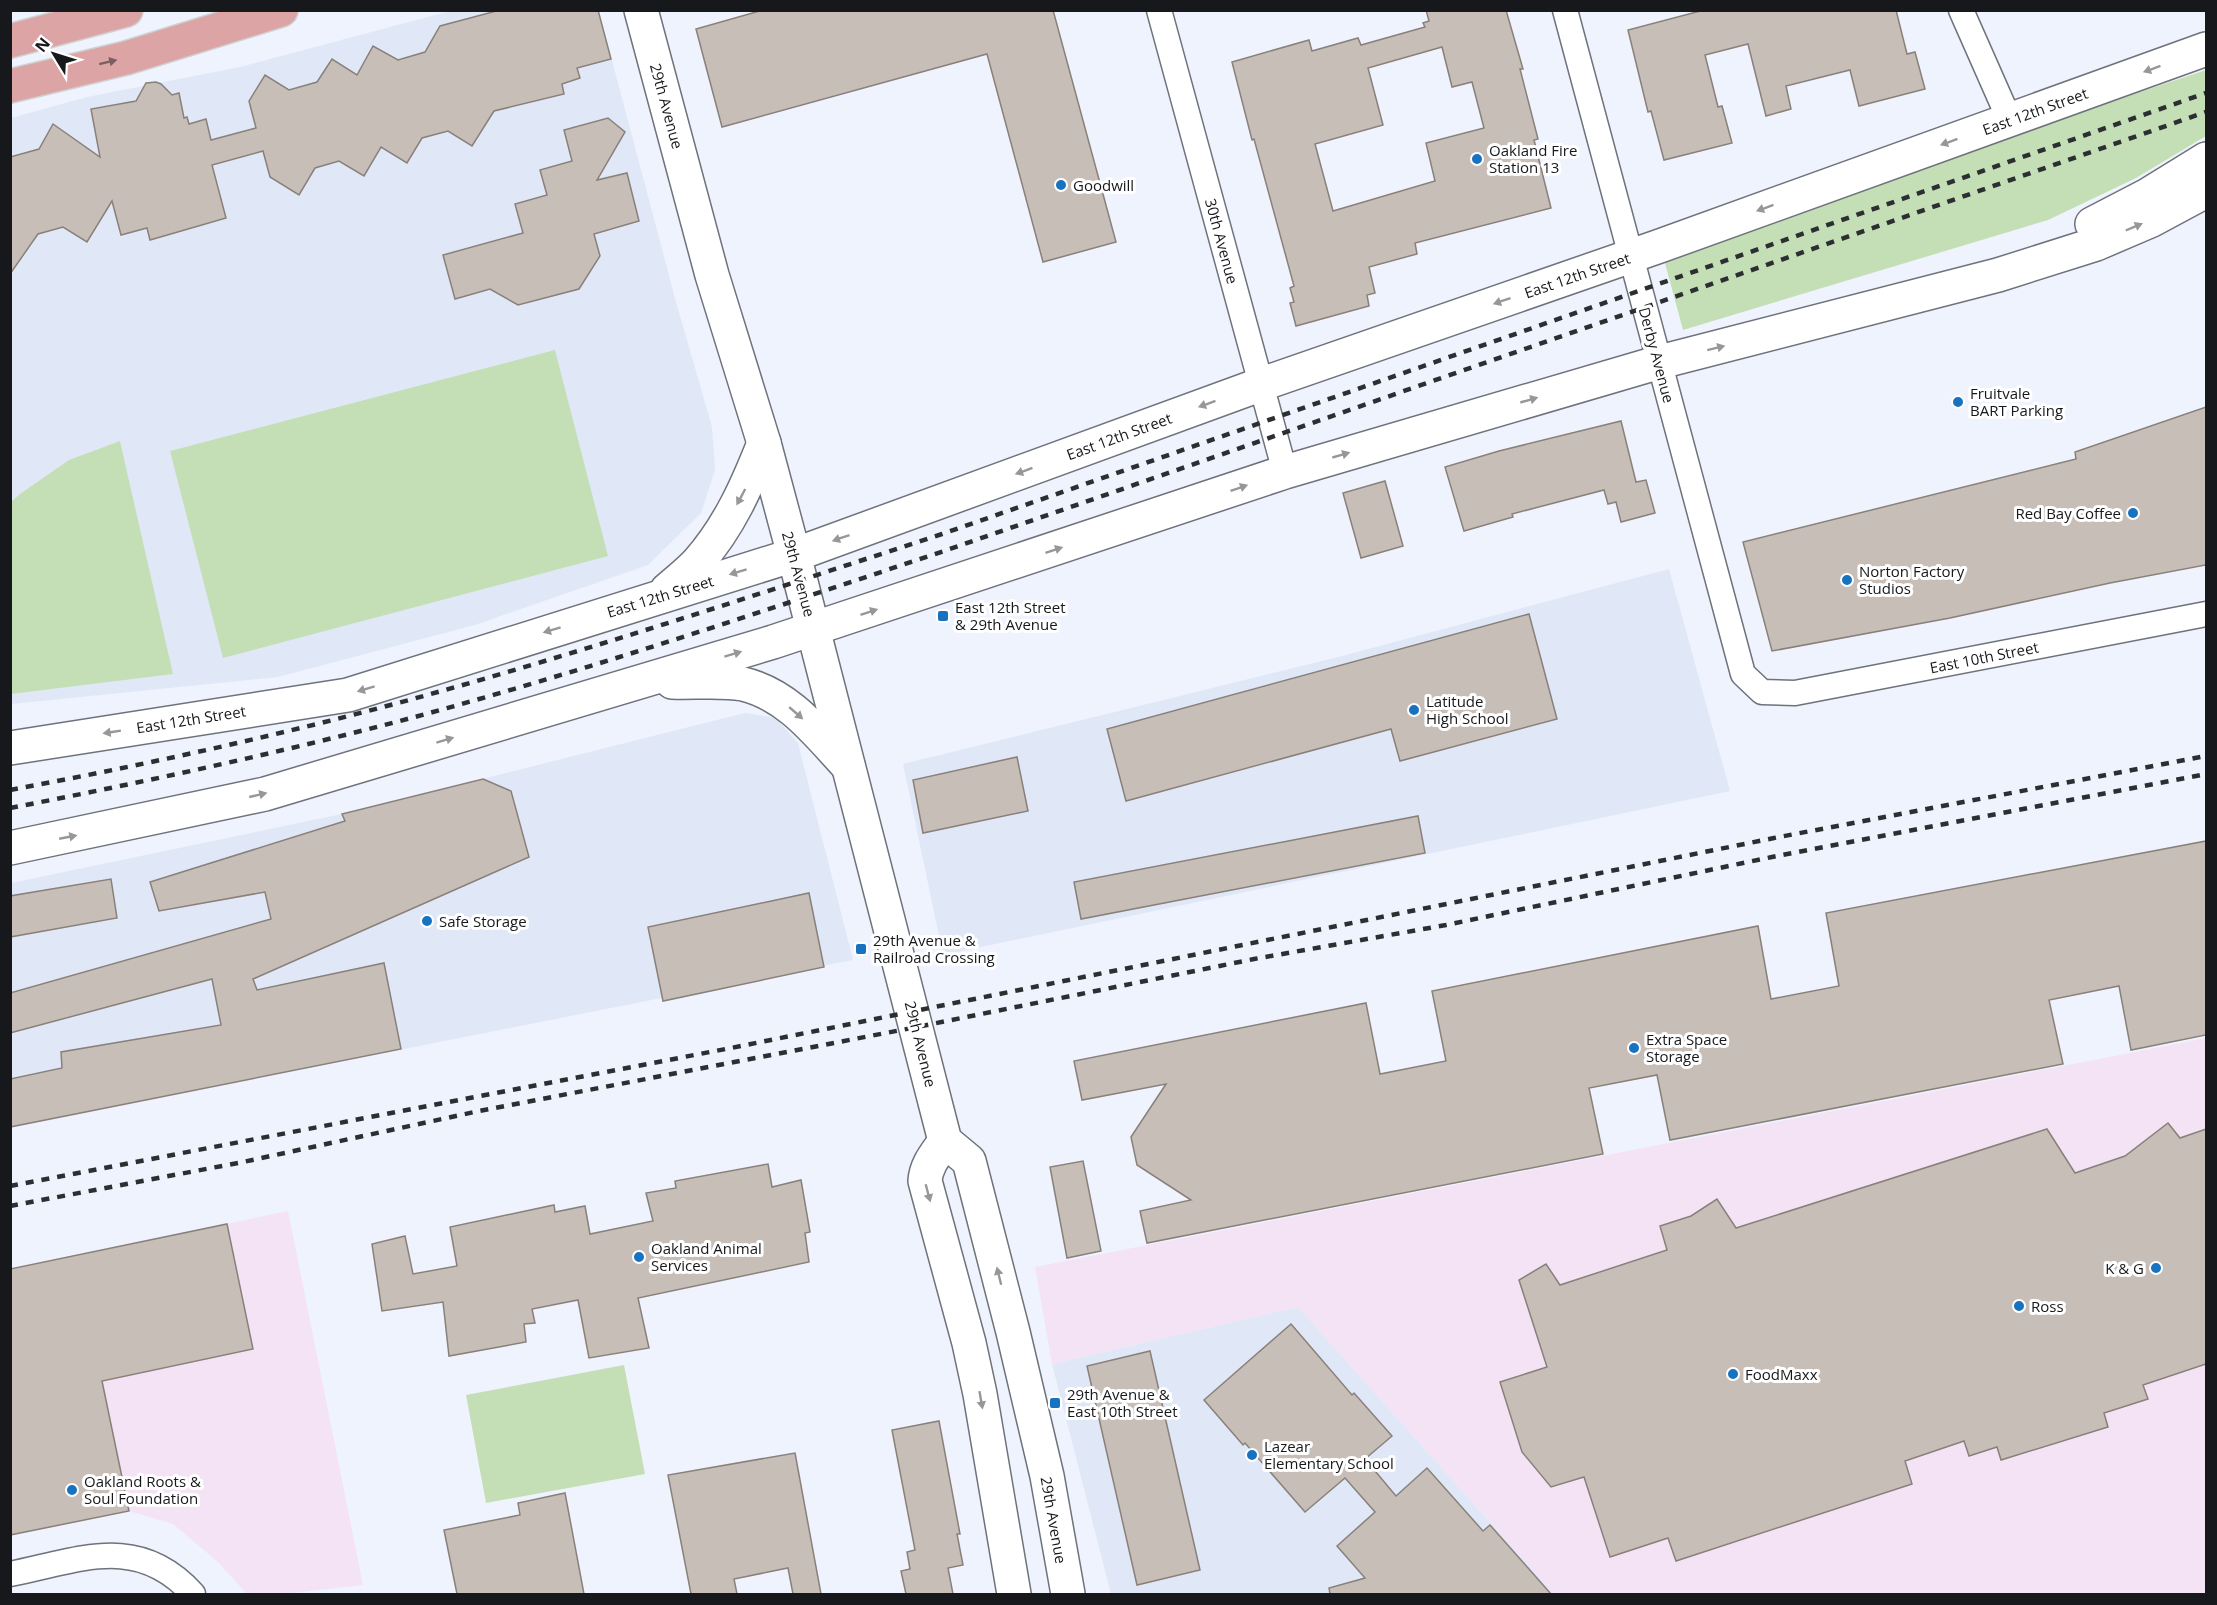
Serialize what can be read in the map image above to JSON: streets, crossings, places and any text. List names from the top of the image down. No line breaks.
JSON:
{"streets":{"main road":["29th Avenue","East 12th Street"],"street":["30th Avenue","Derby Avenue","East 10th Street"]},"crossings":[["29th Avenue","East 12th Street"],["East 12th Street","30th Avenue"],["East 12th Street","Derby Avenue"],["Derby Avenue","East 10th Street"]],"places":{"other":["Oakland Fire Station 13","Goodwill","Fruitvale BART Parking","Red Bay Coffee","Norton Factory Studios","Latitude High School","Safe Storage","Extra Space Storage","Oakland Animal Services","K & G","Ross","FoodMaxx","Lazear Elementary School","Oakland Roots & Soul Foundation"],"transit":["East 12th Street & 29th Avenue","29th Avenue & Railroad Crossing","29th Avenue & East 10th Street"]},"north":"top left"}
